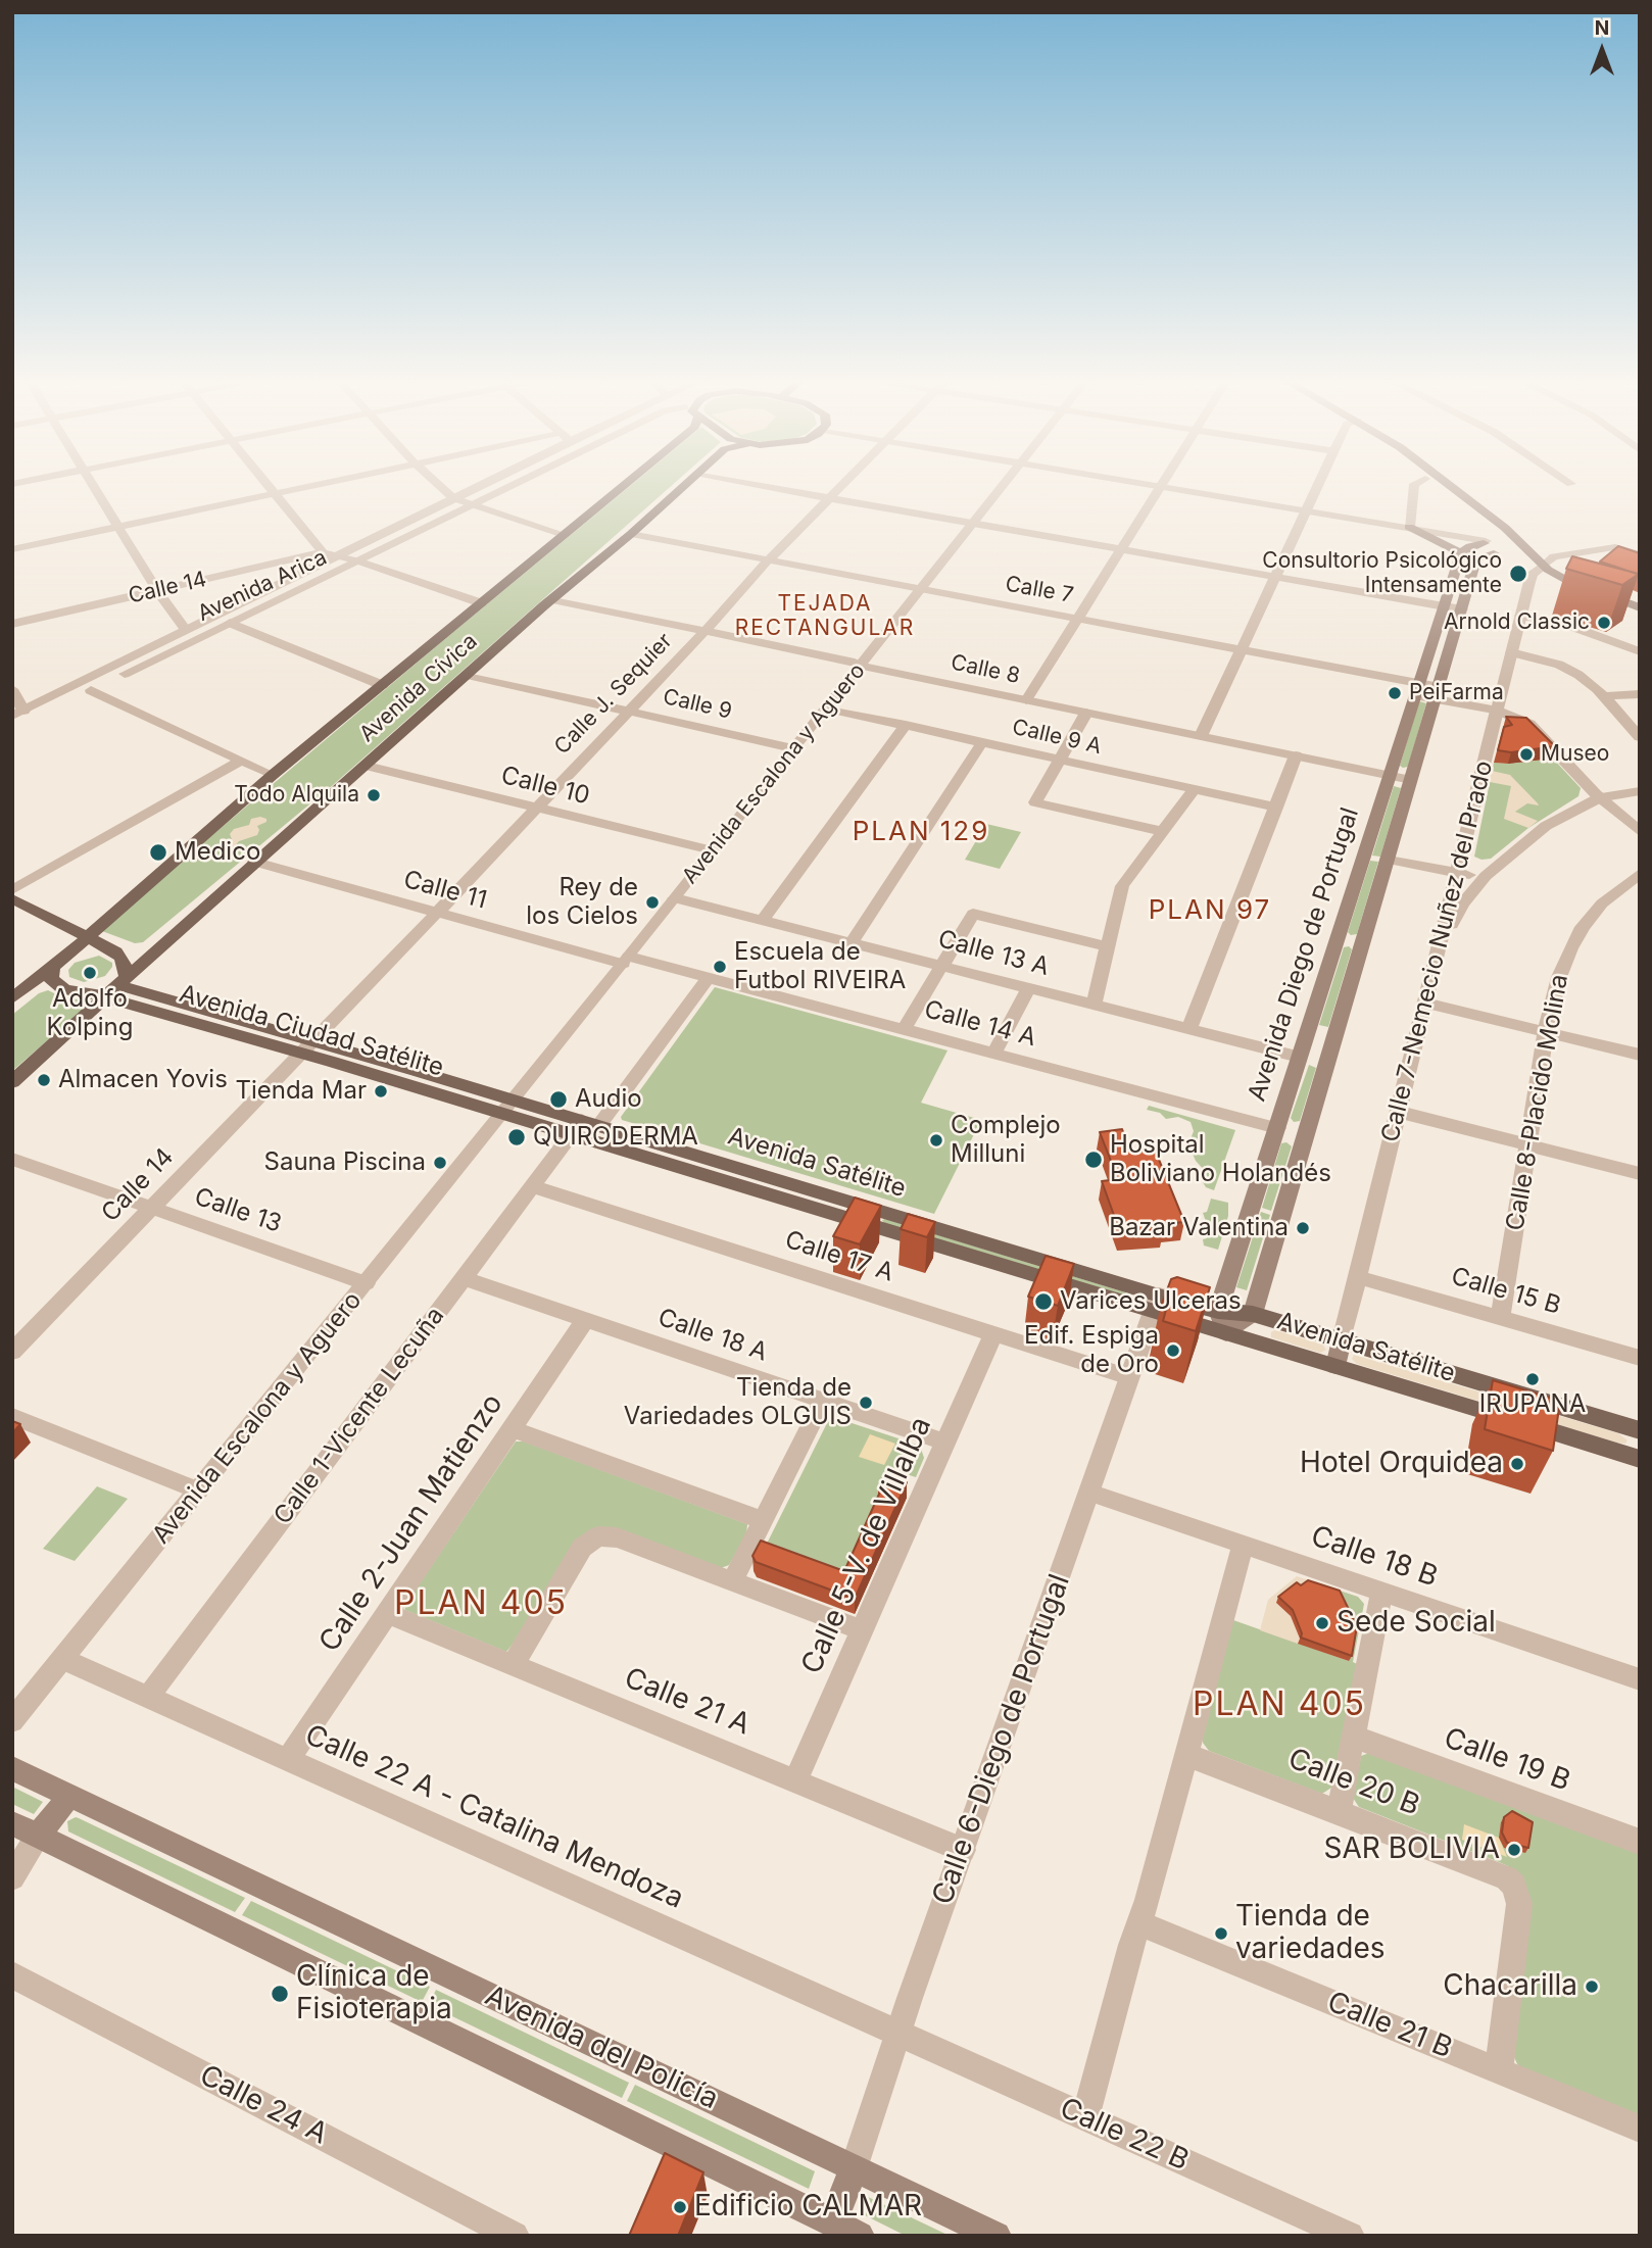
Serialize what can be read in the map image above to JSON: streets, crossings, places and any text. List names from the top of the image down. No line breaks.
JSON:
{"streets":{"main road":["Avenida Cívica","Avenida Diego de Portugal","Avenida Ciudad Satélite","Avenida Satélite","Avenida del Policía"],"street":["Avenida Arica","Calle 14","Calle 7","Calle 8","Calle J. Sequier","Calle 9","Calle 9 A","Avenida Escalona y Aguero","Calle 10","Calle 11","Calle 7-Nemecio Nuñez del Prado","Calle 13 A","Calle 14 A","Calle 8-Placido Molina","Calle 13","Calle 17 A","Calle 15 B","Calle 18 A","Calle 1-Vicente Lecuña","Calle 2-Juan Matienzo","Calle 5-V. de Villalba","Calle 18 B","Calle 21 A","Calle 6-Diego de Portugal","Calle 19 B","Calle 20 B","Calle 22 A - Catalina Mendoza","Calle 21 B","Calle 24 A","Calle 22 B"]},"crossings":[["Calle 14","Calle J. Sequier"],["Calle 14","Avenida Ciudad Satélite"],["Calle 14","Calle 13"],["Calle 7","Avenida Cívica"],["Calle 7","Calle J. Sequier"],["Calle 7","Avenida Escalona y Aguero"],["Calle 7","Calle 7-Nemecio Nuñez del Prado"],["Calle 7","Avenida Diego de Portugal"],["Calle 8","Avenida Cívica"],["Calle 8","Calle J. Sequier"],["Calle 8","Avenida Escalona y Aguero"],["Calle 8","Avenida Diego de Portugal"],["Avenida Cívica","Calle 9"],["Avenida Cívica","Calle 10"],["Avenida Cívica","Calle 11"],["Avenida Cívica","Avenida Ciudad Satélite"],["Calle J. Sequier","Calle 9"],["Calle J. Sequier","Calle 10"],["Calle J. Sequier","Calle 11"],["Calle J. Sequier","Avenida Ciudad Satélite"],["Calle 9","Avenida Escalona y Aguero"],["Calle 9 A","Avenida Escalona y Aguero"],["Avenida Escalona y Aguero","Calle 10"],["Avenida Escalona y Aguero","Calle 11"],["Avenida Escalona y Aguero","Calle 13 A"],["Avenida Escalona y Aguero","Calle 14 A"],["Avenida Escalona y Aguero","Avenida Ciudad Satélite"],["Avenida Escalona y Aguero","Avenida Satélite"],["Avenida Escalona y Aguero","Calle 13"],["Avenida Escalona y Aguero","Calle 22 A - Catalina Mendoza"],["Calle 11","Calle 14 A"],["Calle 7-Nemecio Nuñez del Prado","Avenida Satélite"],["Calle 7-Nemecio Nuñez del Prado","Calle 15 B"],["Calle 13 A","Avenida Diego de Portugal"],["Avenida Diego de Portugal","Calle 14 A"],["Avenida Diego de Portugal","Avenida Satélite"],["Calle 14 A","Calle 1-Vicente Lecuña"],["Avenida Ciudad Satélite","Avenida Satélite"],["Calle 8-Placido Molina","Calle 15 B"],["Avenida Satélite","Calle 1-Vicente Lecuña"],["Avenida Satélite","Calle 6-Diego de Portugal"],["Calle 17 A","Calle 1-Vicente Lecuña"],["Calle 17 A","Calle 5-V. de Villalba"],["Calle 17 A","Calle 6-Diego de Portugal"],["Calle 18 A","Calle 1-Vicente Lecuña"],["Calle 18 A","Calle 2-Juan Matienzo"],["Calle 18 A","Calle 5-V. de Villalba"],["Calle 1-Vicente Lecuña","Calle 22 A - Catalina Mendoza"],["Calle 2-Juan Matienzo","Calle 21 A"],["Calle 2-Juan Matienzo","Calle 22 A - Catalina Mendoza"],["Calle 5-V. de Villalba","Calle 21 A"],["Calle 18 B","Calle 6-Diego de Portugal"],["Calle 21 A","Calle 6-Diego de Portugal"],["Calle 6-Diego de Portugal","Calle 22 A - Catalina Mendoza"],["Calle 6-Diego de Portugal","Avenida del Policía"],["Calle 6-Diego de Portugal","Calle 22 B"],["Calle 20 B","Calle 21 B"],["Calle 22 A - Catalina Mendoza","Calle 22 B"]],"districts":["TEJADA RECTANGULAR","PLAN 129","PLAN 97","PLAN 405","PLAN 405"],"places":["Consultorio Psicológico Intensamente","Arnold Classic","PeiFarma","Museo","Todo Alquila","Medico","Rey de los Cielos","Escuela de Futbol RIVEIRA","Adolfo Kolping","Almacen Yovis","Tienda Mar","Audio","QUIRODERMA","Complejo Milluni","Hospital Boliviano Holandés","Sauna Piscina","Bazar Valentina","Varices Ulceras","Edif. Espiga de Oro","IRUPANA","Tienda de Variedades OLGUIS","Hotel Orquidea","Sede Social","SAR BOLIVIA","Tienda de variedades","Chacarilla","Clínica de Fisioterapia","Edificio CALMAR"],"north":"top"}
